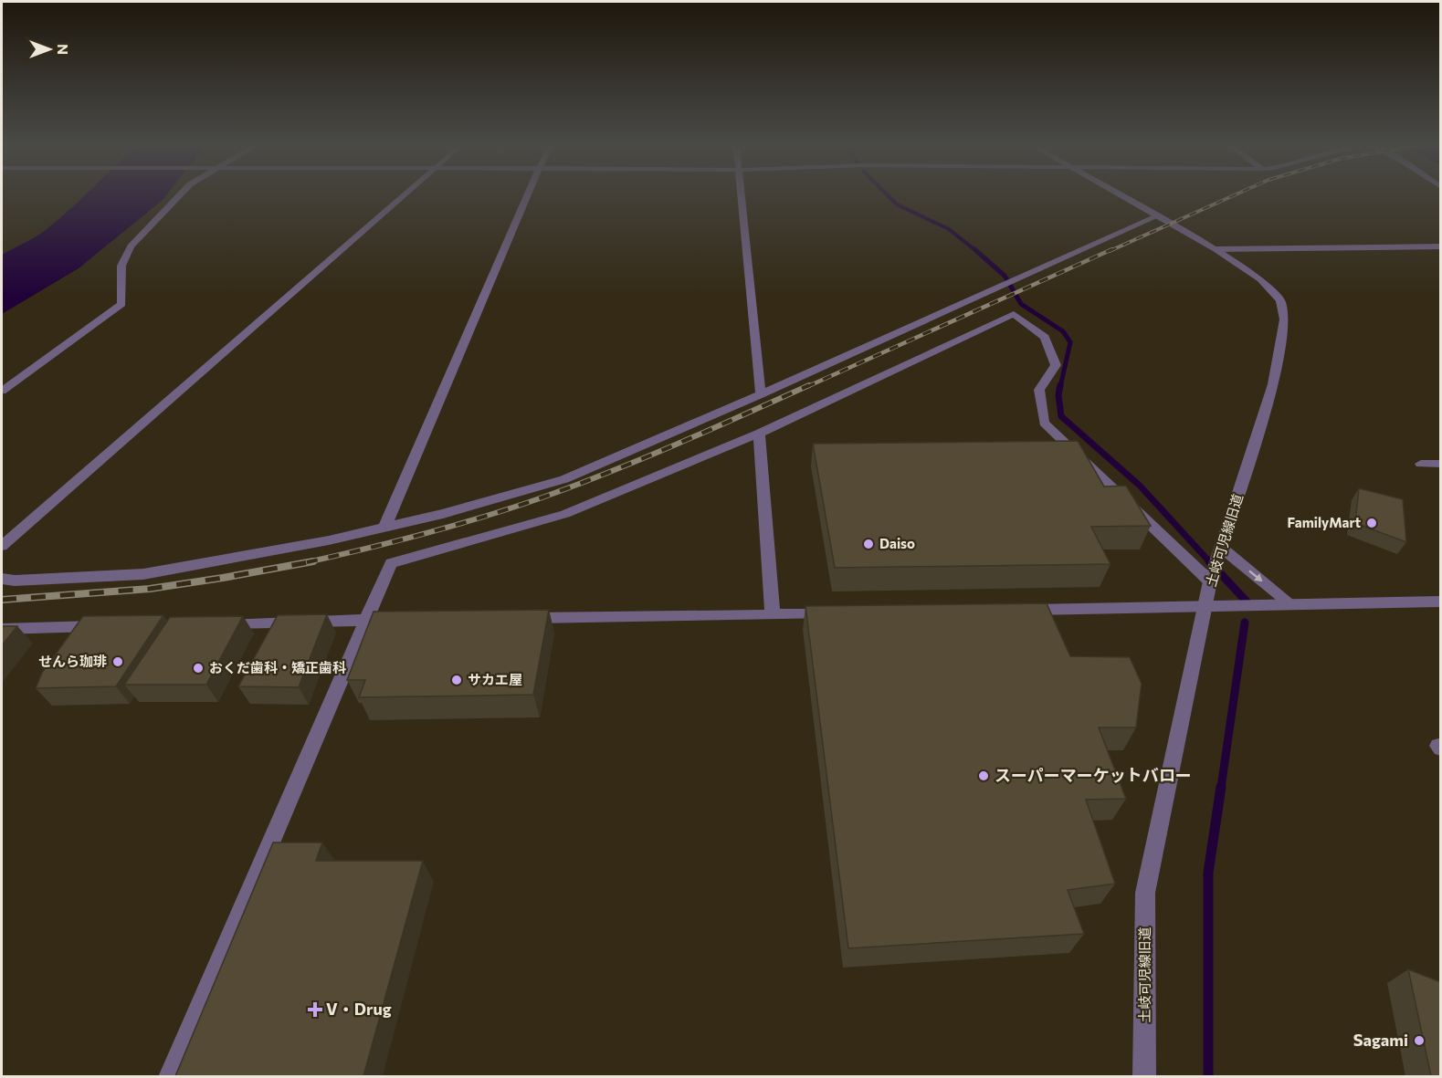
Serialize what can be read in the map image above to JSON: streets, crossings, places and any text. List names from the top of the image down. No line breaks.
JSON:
{"streets":{"street":["土岐可児線旧道"]},"places":{"other":["FamilyMart","Daiso","せんら珈琲","おくだ歯科・矯正歯科","サカエ屋","スーパーマーケットバロー","Sagami"],"health":["V・Drug"]},"north":"right"}
